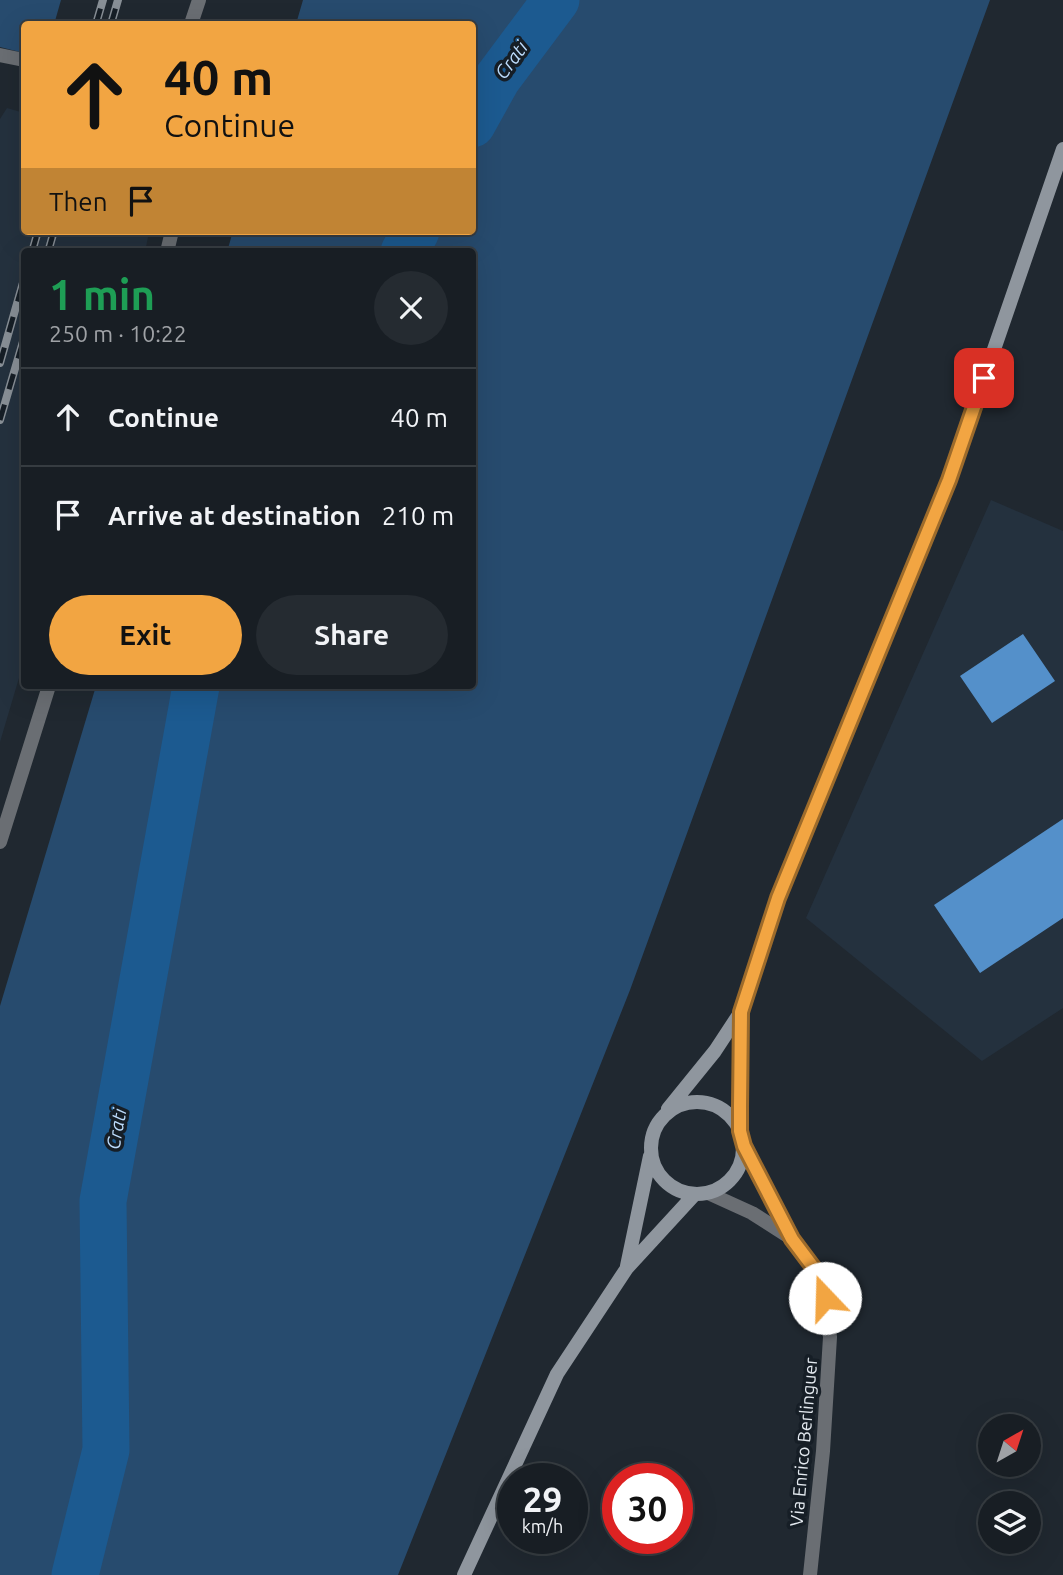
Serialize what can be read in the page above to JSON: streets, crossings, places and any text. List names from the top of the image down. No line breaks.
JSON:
{"streets":{"street":["Via Enrico Berlinguer"]},"water":["Crati"],"north":"top right","page":{"turn":["40 m","Continue"],"then":"Then","heading":["1 min","250 m · 10:22"],"list":[{"name":"Continue","value":"40 m"},{"name":"Arrive at destination","value":"210 m"}],"buttons":["Exit","Share"],"speed":"29 km/h","limit":"30"}}
